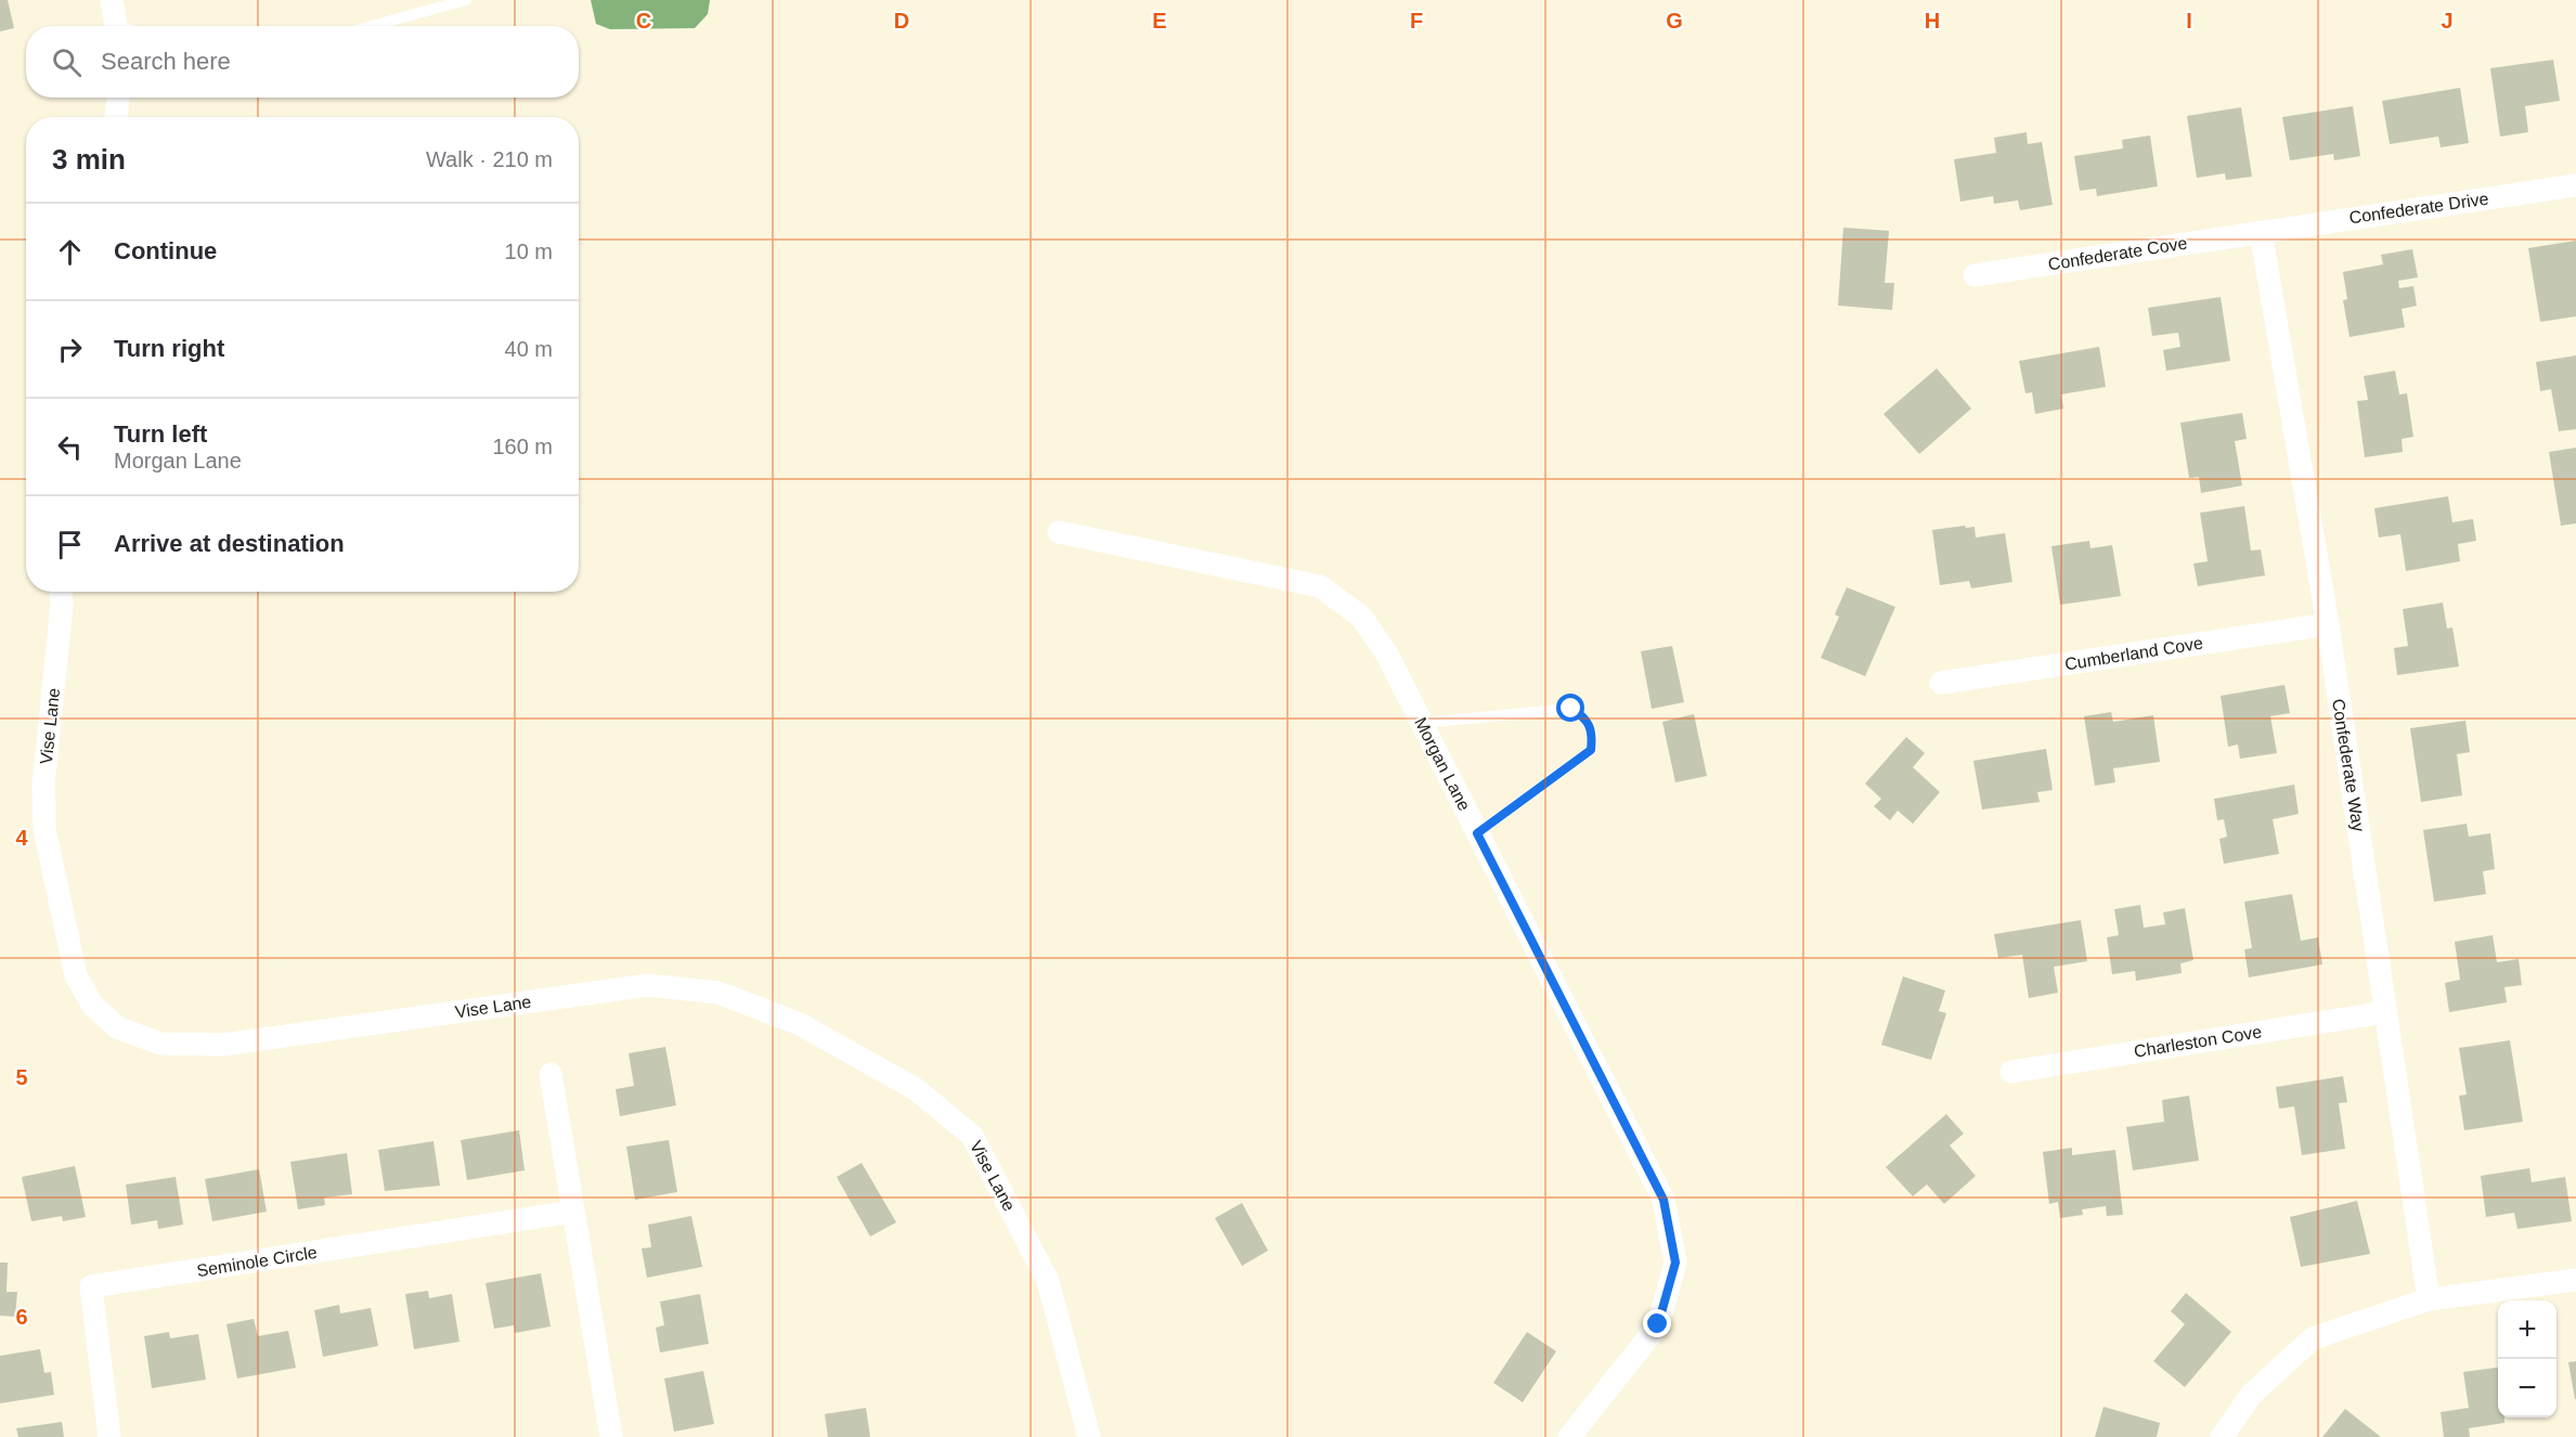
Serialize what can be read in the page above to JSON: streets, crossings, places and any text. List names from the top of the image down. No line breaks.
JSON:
{"streets":{"street":["Confederate Drive","Confederate Cove","Cumberland Cove","Vise Lane","Morgan Lane","Confederate Way","Charleston Cove","Seminole Circle"]},"crossings":[["Confederate Drive","Confederate Cove"],["Confederate Drive","Confederate Way"],["Confederate Cove","Confederate Way"],["Cumberland Cove","Confederate Way"],["Confederate Way","Charleston Cove"]],"page":{"search":"Search here","heading":["3 min","Walk · 210 m"],"list":[["Continue","10 m"],["Turn right","40 m"],["Turn left","Morgan Lane","160 m"],"Arrive at destination"],"map_buttons":["+","−"]},"grid":{"columns":["C","D","E","F","G","H","I","J"],"rows":["4","5","6"]}}
